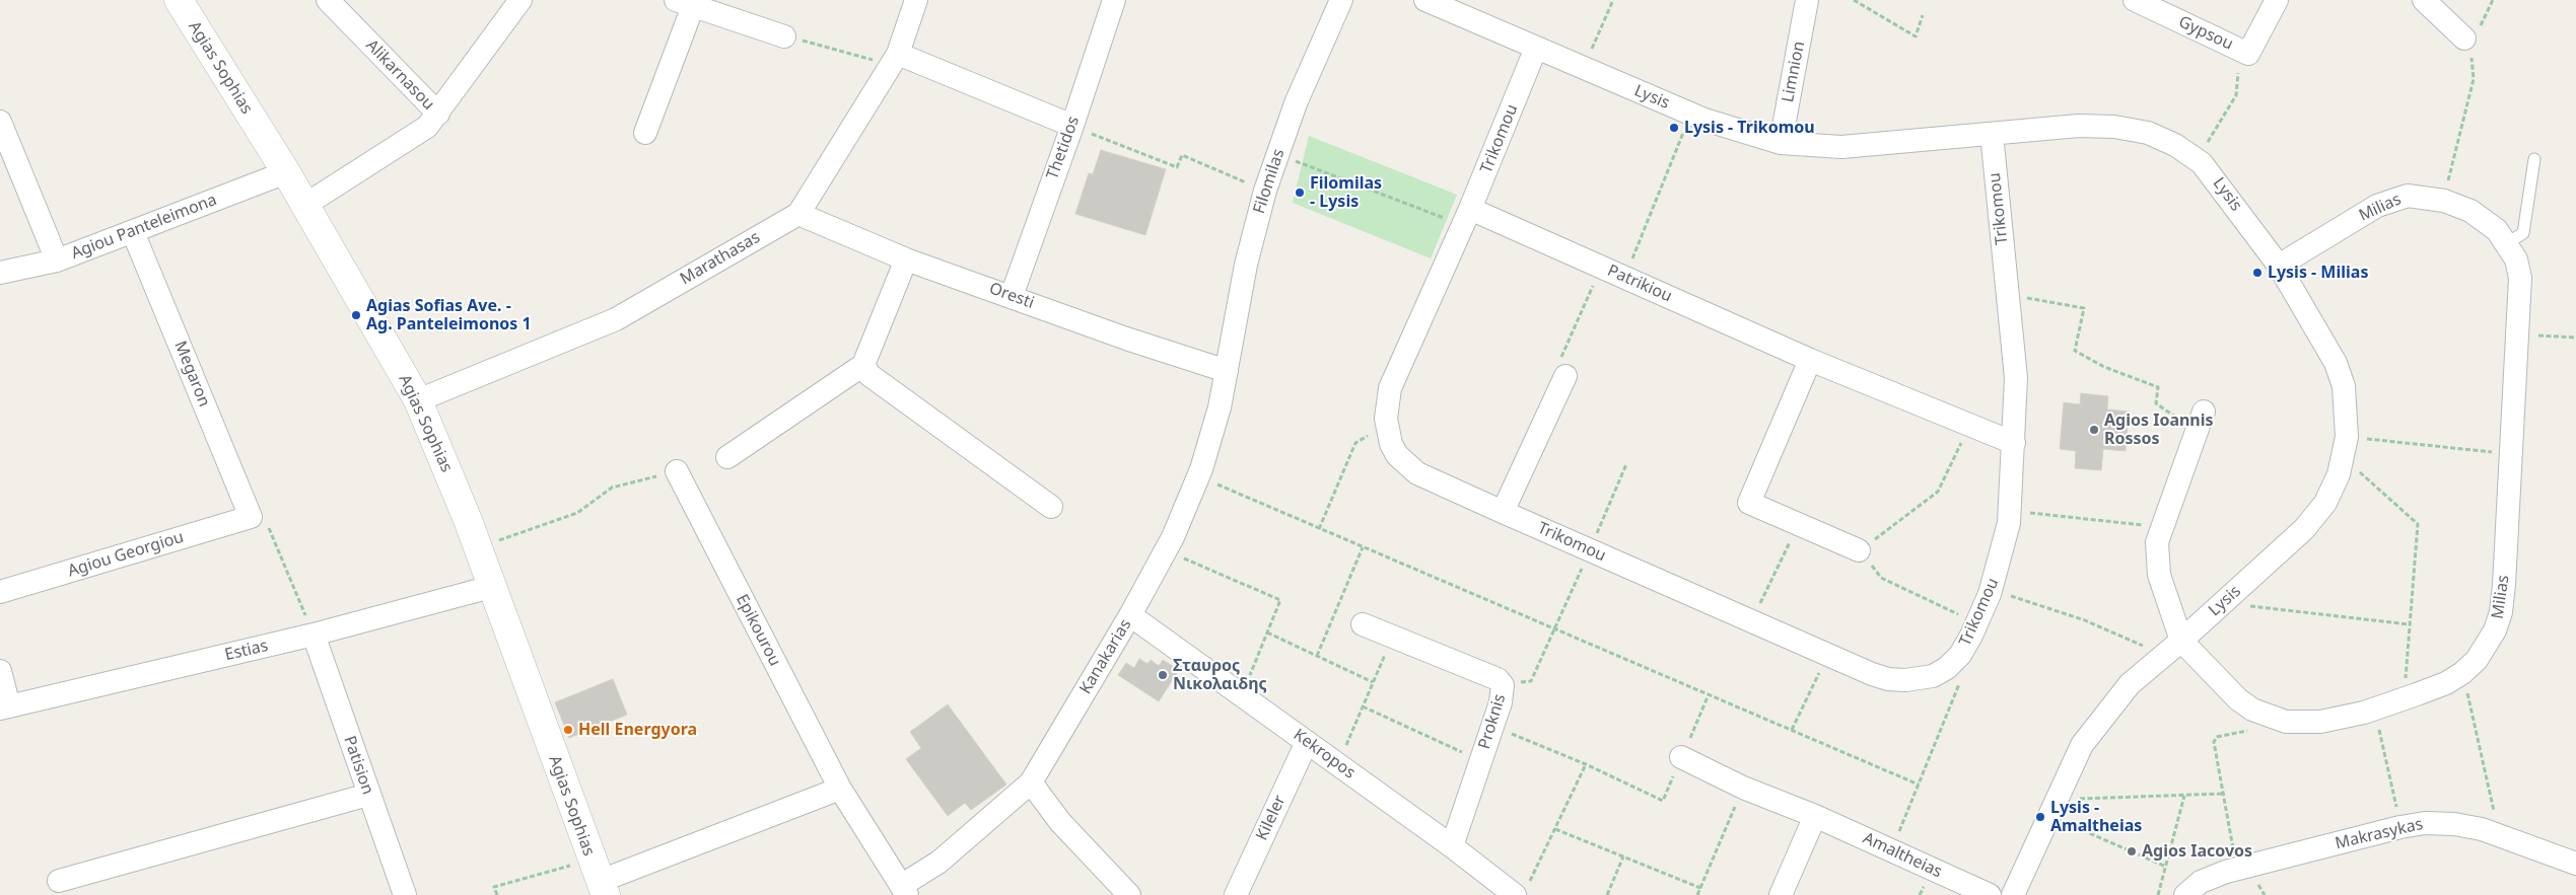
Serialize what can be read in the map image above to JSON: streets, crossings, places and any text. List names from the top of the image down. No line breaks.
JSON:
{"streets":{"street":["Gypsou","Agias Sophias","Limnion","Alikarnasou","Lysis","Trikomou","Thetidos","Filomilas","Milias","Agiou Panteleimona","Marathasas","Patrikiou","Oresti","Megaron","Agiou Georgiou","Epikourou","Estias","Kanakarias","Proknis","Kekropos","Patision","Kileler","Makrasykas","Amaltheias"]},"crossings":[["Agias Sophias","Agiou Panteleimona"],["Agias Sophias","Marathasas"],["Agias Sophias","Estias"],["Limnion","Lysis"],["Lysis","Trikomou"],["Lysis","Milias"],["Trikomou","Patrikiou"],["Thetidos","Oresti"],["Filomilas","Oresti"],["Filomilas","Kanakarias"],["Agiou Panteleimona","Megaron"],["Marathasas","Oresti"],["Oresti","Kanakarias"],["Megaron","Agiou Georgiou"],["Epikourou","Kanakarias"],["Estias","Patision"],["Kanakarias","Kekropos"],["Proknis","Kekropos"],["Kekropos","Kileler"]],"places":["Lysis - Trikomou","Filomilas - Lysis","Lysis - Milias","Agias Sofias Ave. - Ag. Panteleimonos 1","Agios Ioannis Rossos","Σταυρος Νικολαιδης","Hell Energyora","Lysis - Amaltheias","Agios Iacovos"]}
